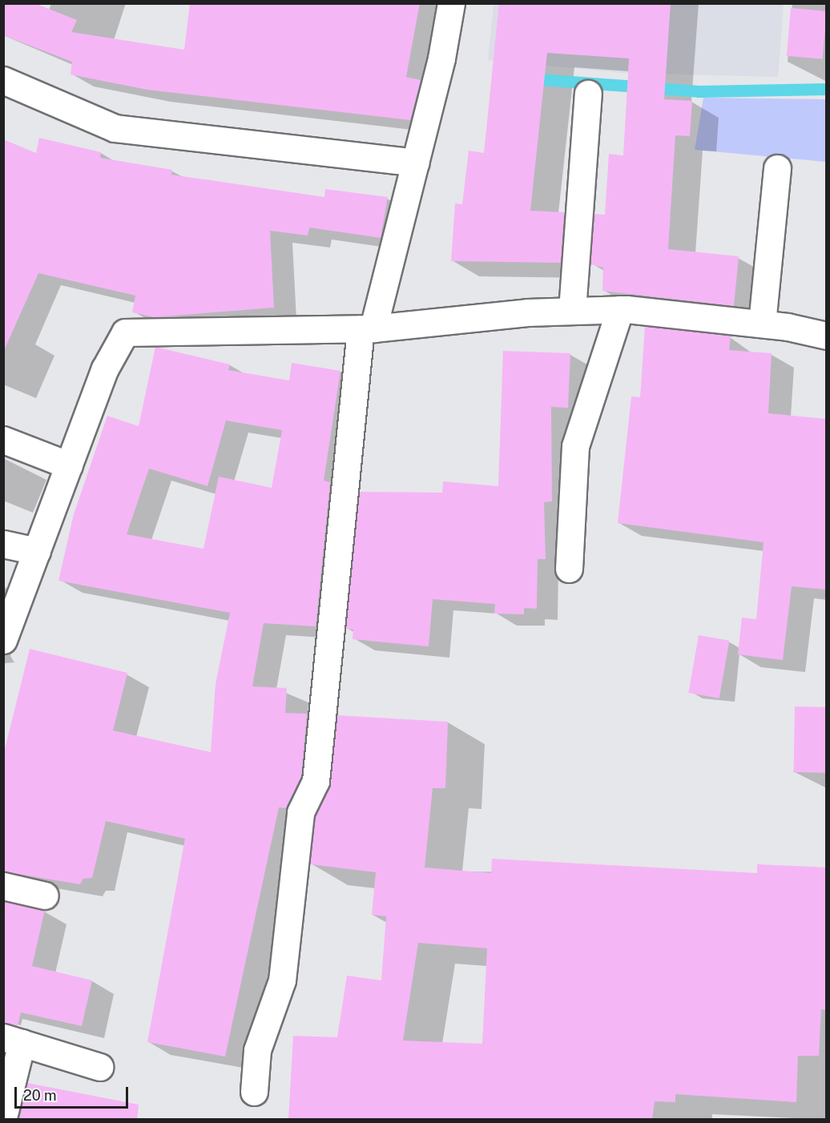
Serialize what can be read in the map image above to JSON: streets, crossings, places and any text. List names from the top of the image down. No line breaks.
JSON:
{"scale_bar":"20 m"}
